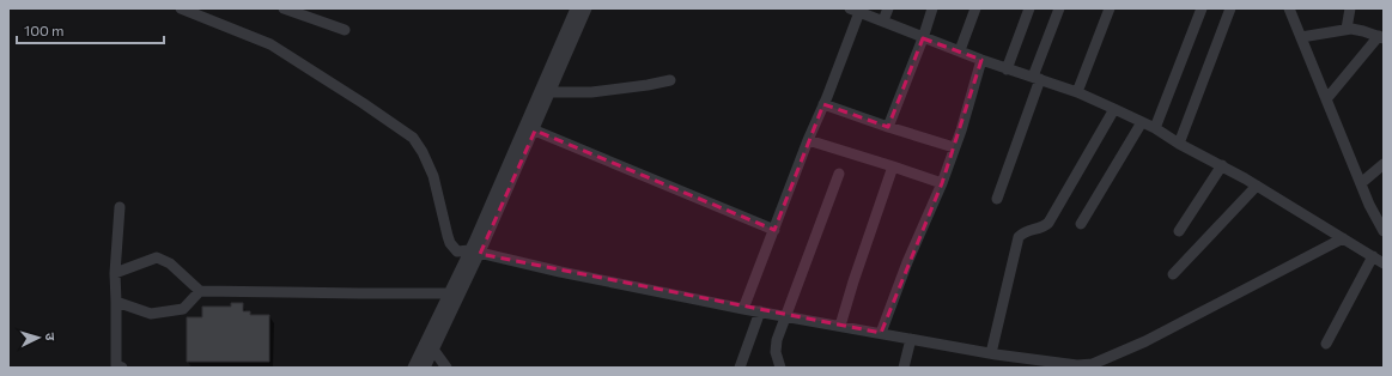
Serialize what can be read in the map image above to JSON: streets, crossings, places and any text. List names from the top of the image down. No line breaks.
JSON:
{"scale_bar":"100 m","north":"right"}
